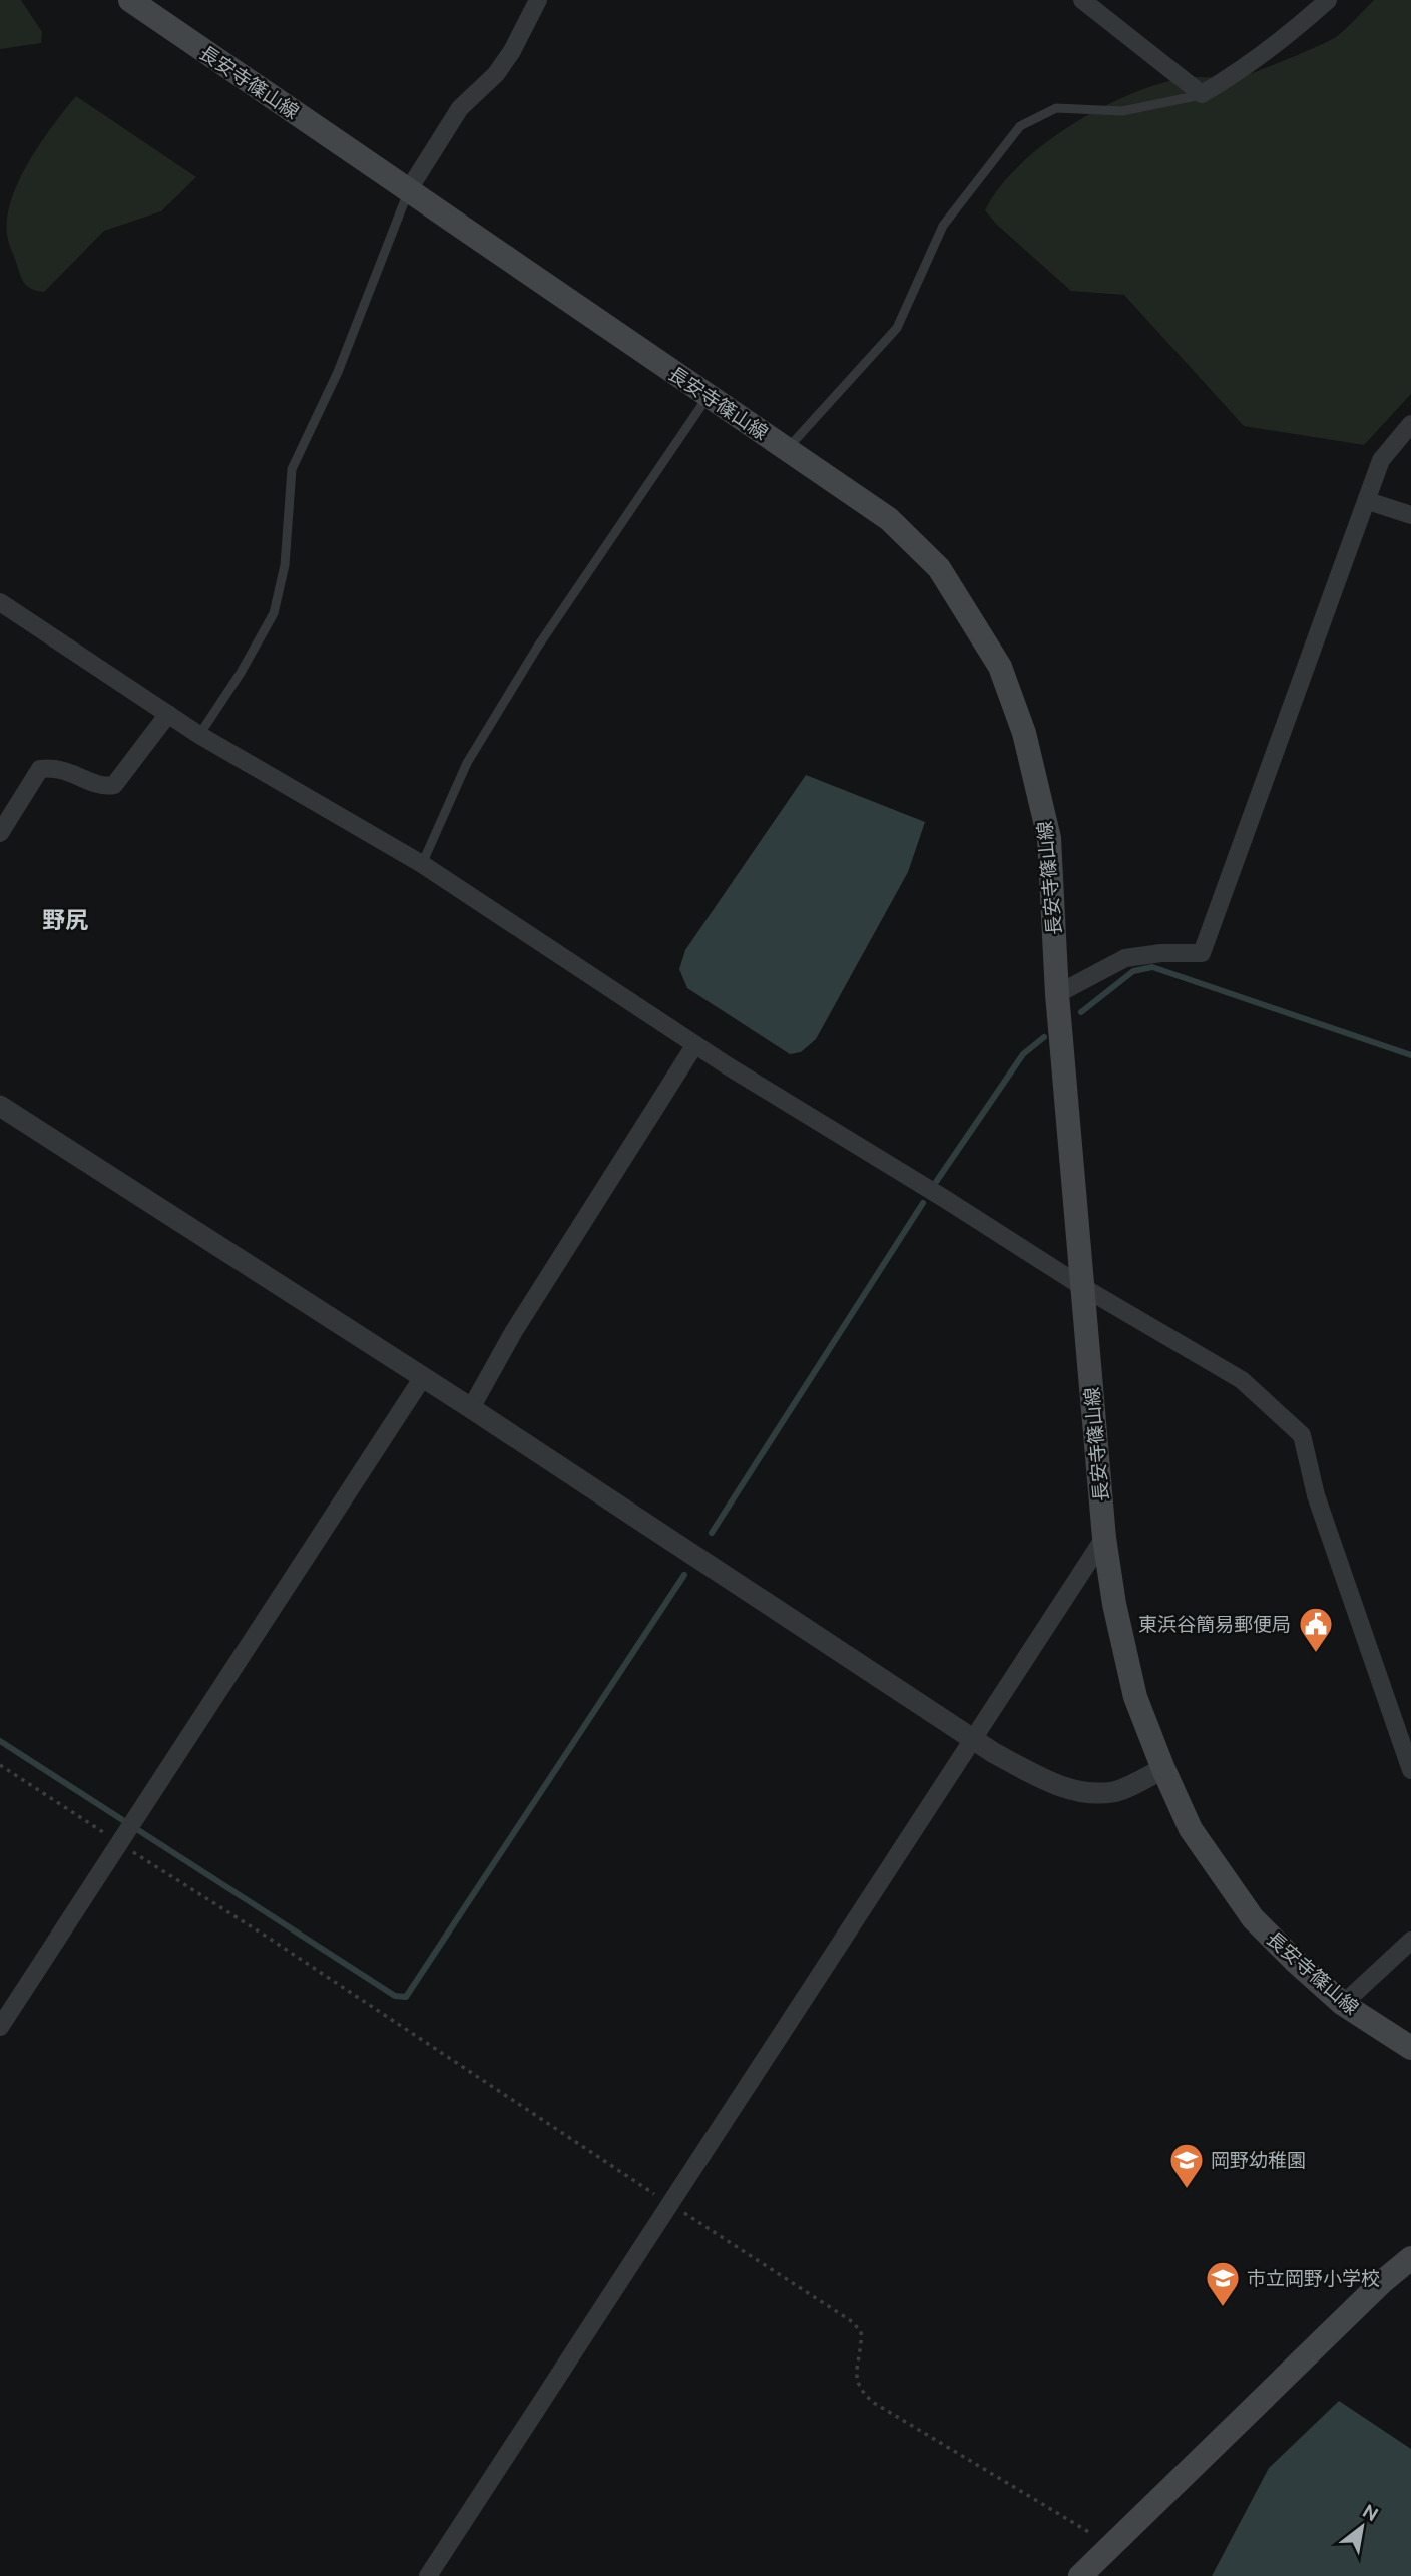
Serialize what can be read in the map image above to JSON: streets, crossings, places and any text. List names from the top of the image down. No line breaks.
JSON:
{"streets":{"main road":["長安寺篠山線"]},"districts":["野尻"],"places":{"public building":["東浜谷簡易郵便局"],"school or university":["岡野幼稚園","市立岡野小学校"]},"north":"top right"}
